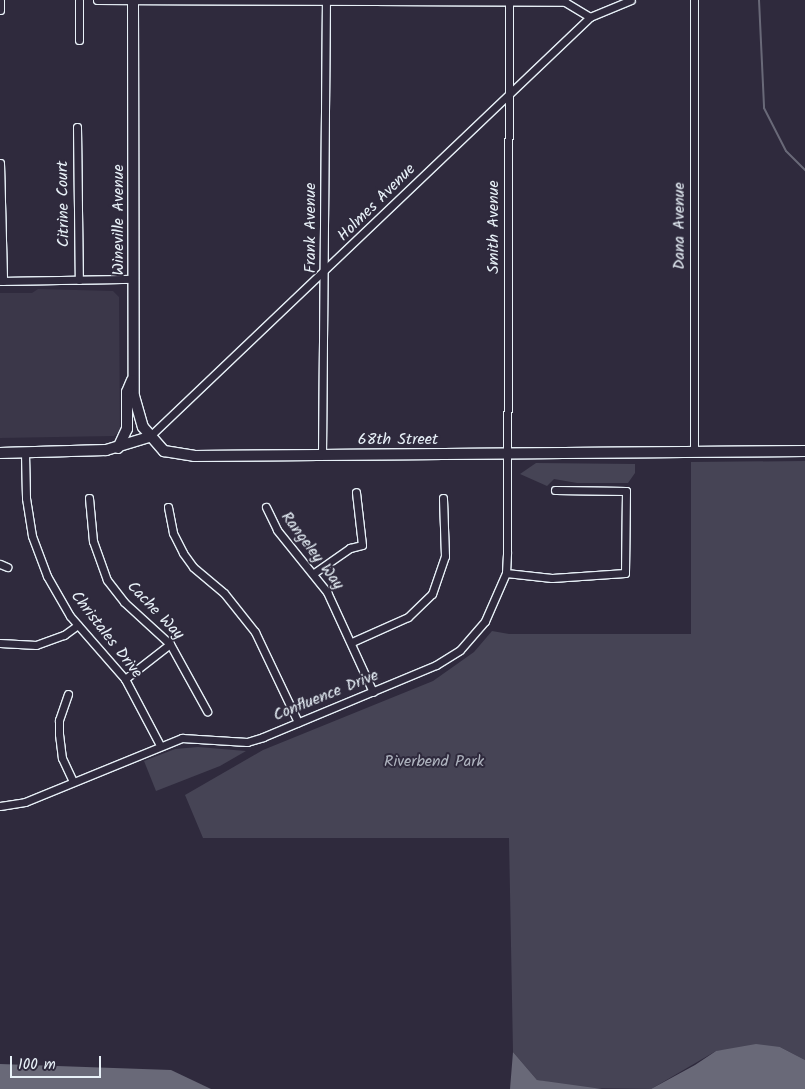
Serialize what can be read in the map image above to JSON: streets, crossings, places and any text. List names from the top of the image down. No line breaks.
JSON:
{"streets":{"street":["Holmes Avenue","Citrine Court","Wineville Avenue","Dana Avenue","Smith Avenue","Frank Avenue","68th Street","Rangeley Way","Cache Way","Christales Drive","Confluence Drive"]},"crossings":[["Holmes Avenue","Wineville Avenue"],["Holmes Avenue","Smith Avenue"],["Holmes Avenue","Frank Avenue"],["Holmes Avenue","68th Street"],["Wineville Avenue","68th Street"],["Dana Avenue","68th Street"],["Smith Avenue","68th Street"],["Smith Avenue","Confluence Drive"],["Frank Avenue","68th Street"],["68th Street","Confluence Drive"],["Rangeley Way","Confluence Drive"],["Christales Drive","Confluence Drive"]],"parks":["Riverbend Park"],"scale_bar":"100 m"}
